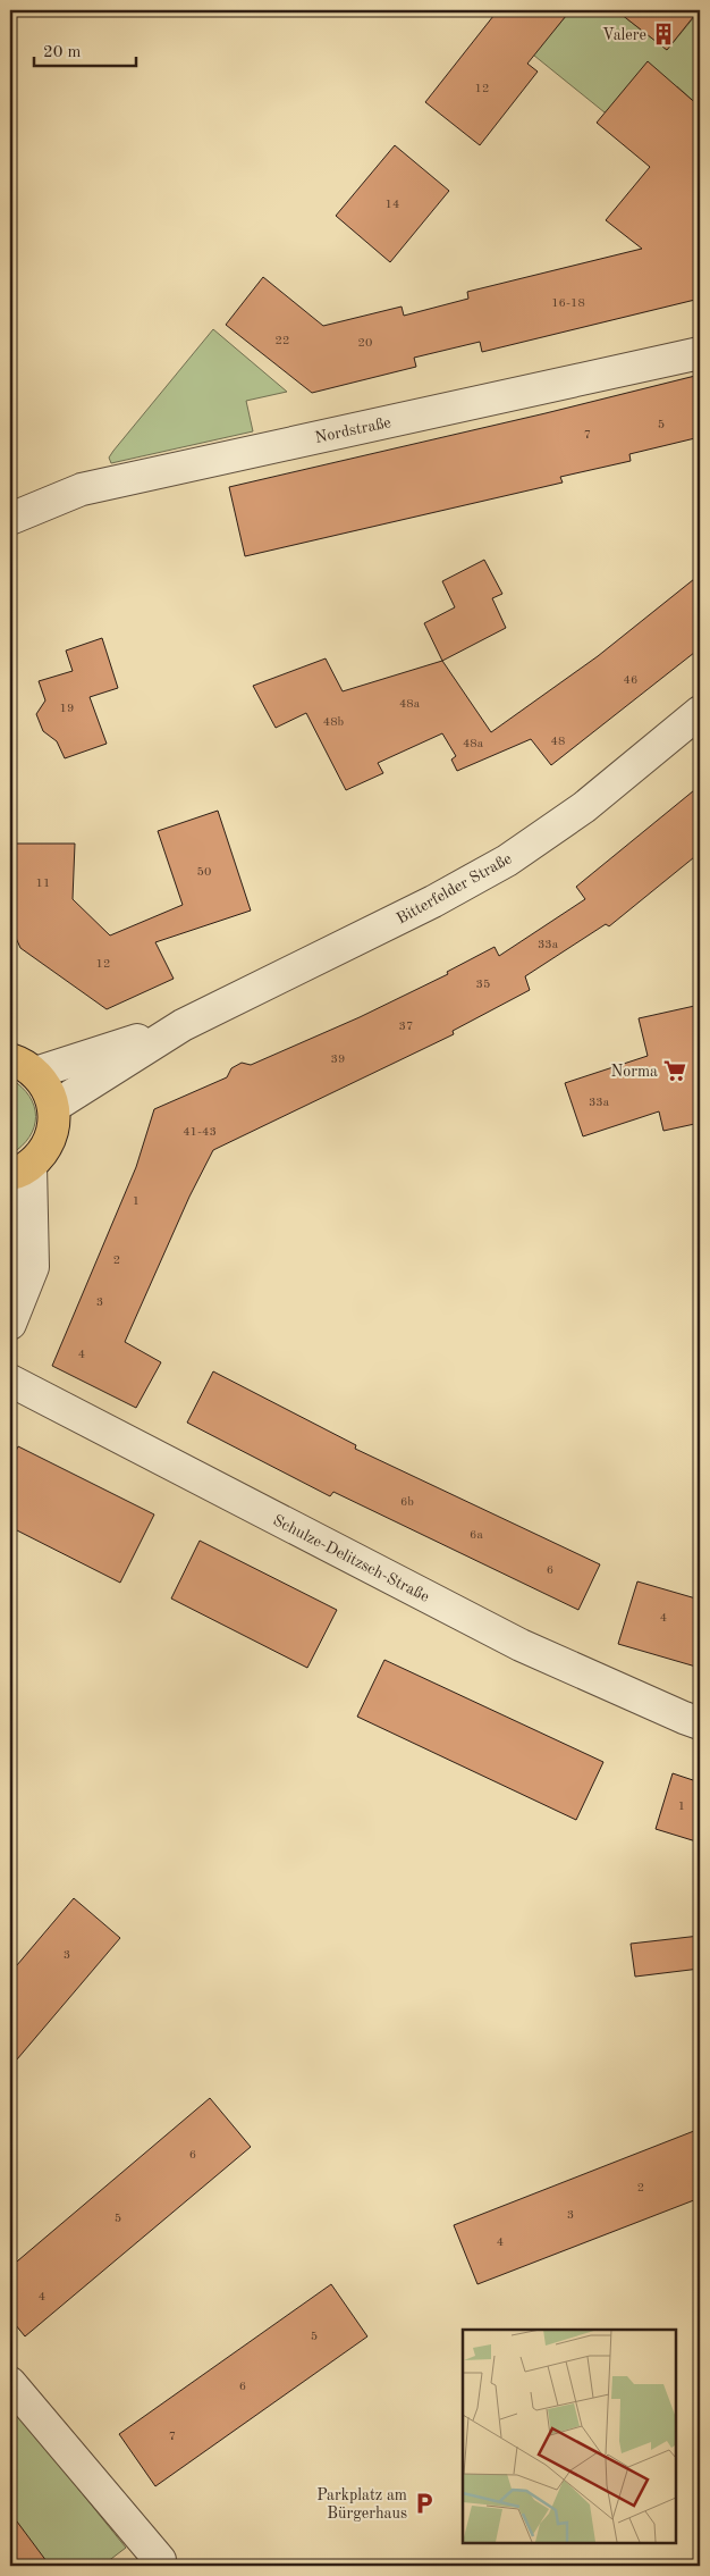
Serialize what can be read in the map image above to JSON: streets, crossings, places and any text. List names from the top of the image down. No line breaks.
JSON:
{"streets":{"street":["Nordstraße","Bitterfelder Straße","Schulze-Delitzsch-Straße"]},"places":{"building":["Valere"],"supermarket":["Norma"],"parking":["Parkplatz am Bürgerhaus"]},"house_numbers":["12","14","16-18","22","20","5","7","46","48a","19","48b","48","48a","50","11","33a","12","35","37","39","33a","41-43","1","2","3","4","6b","6a","6","4","1","3","6","2","3","5","4","4","5","6","7"],"scale_bar":"20 m"}
